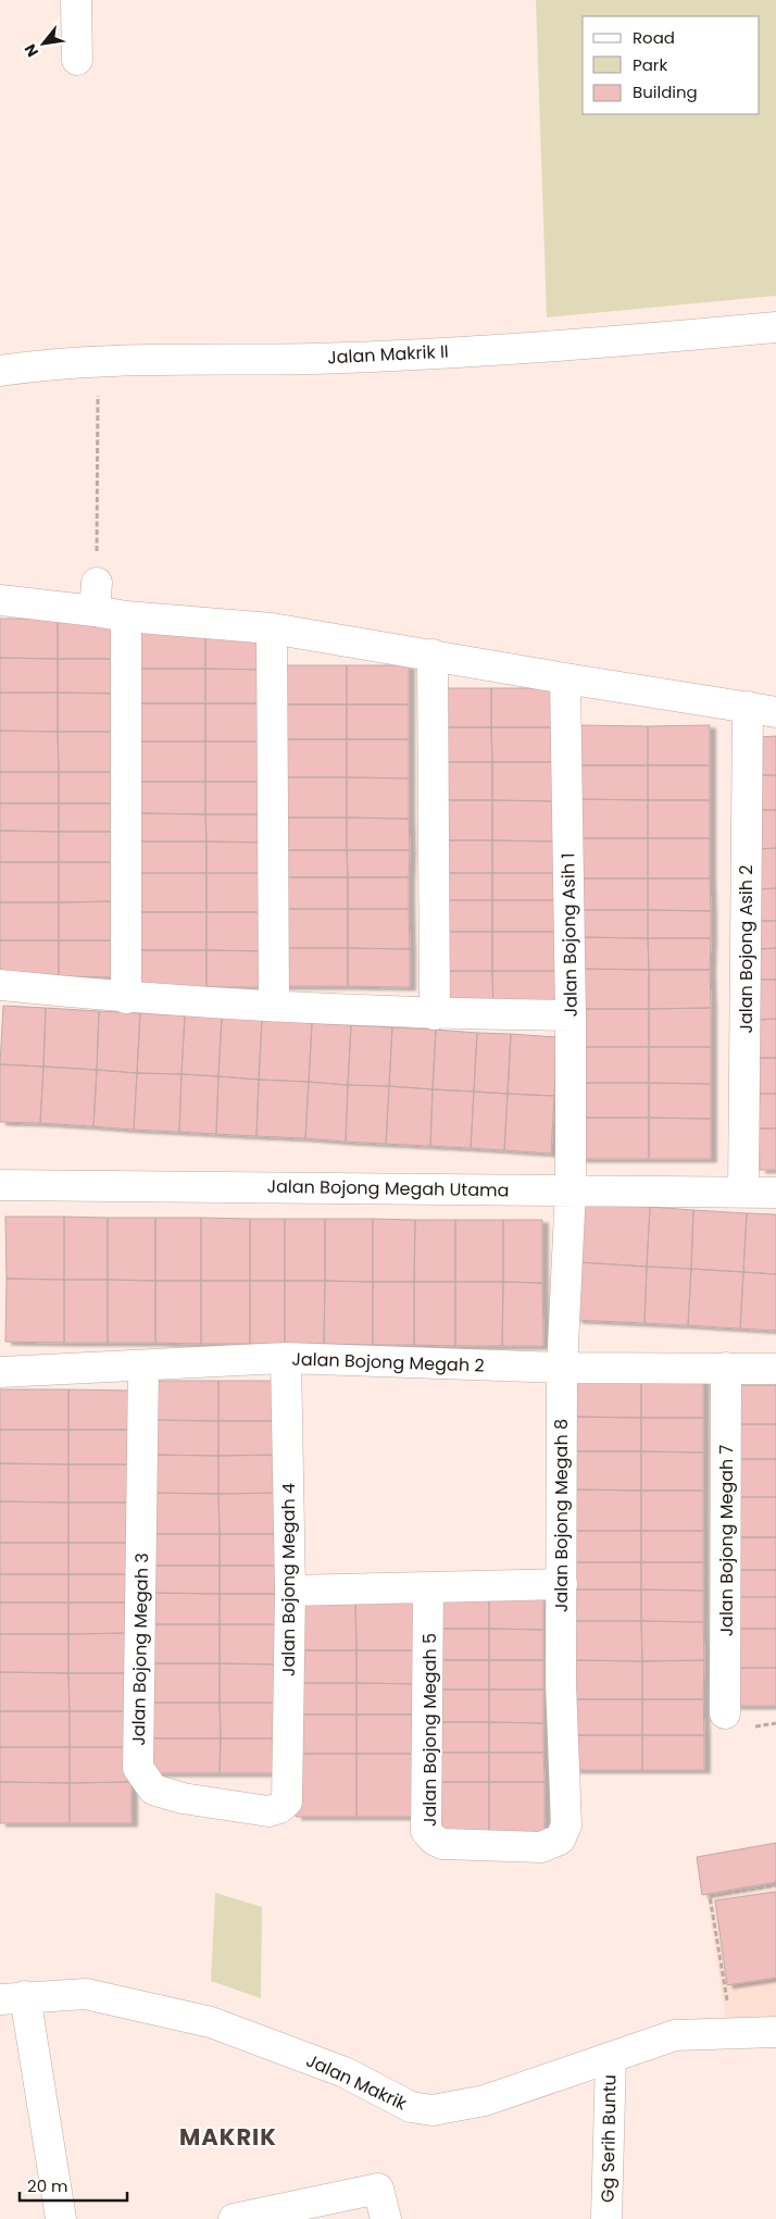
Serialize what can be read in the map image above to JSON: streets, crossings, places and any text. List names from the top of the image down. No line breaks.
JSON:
{"streets":{"street":["Jalan Makrik II","Jalan Bojong Asih 1","Jalan Bojong Asih 2","Jalan Bojong Megah Utama","Jalan Bojong Megah 2","Jalan Bojong Megah 8","Jalan Bojong Megah 7","Jalan Bojong Megah 4","Jalan Bojong Megah 3","Jalan Bojong Megah 5","Jalan Makrik","Gg Serih Buntu"]},"crossings":[["Jalan Bojong Asih 1","Jalan Bojong Megah Utama"],["Jalan Bojong Asih 1","Jalan Bojong Megah 8"],["Jalan Bojong Asih 2","Jalan Bojong Megah Utama"],["Jalan Bojong Megah Utama","Jalan Bojong Megah 8"],["Jalan Bojong Megah 2","Jalan Bojong Megah 8"],["Jalan Bojong Megah 2","Jalan Bojong Megah 7"],["Jalan Bojong Megah 2","Jalan Bojong Megah 4"],["Jalan Bojong Megah 2","Jalan Bojong Megah 3"],["Jalan Bojong Megah 8","Jalan Bojong Megah 5"],["Jalan Bojong Megah 4","Jalan Bojong Megah 3"],["Jalan Makrik","Gg Serih Buntu"]],"districts":["MAKRIK"],"legend":["Road","Park","Building"],"scale_bar":"20 m","north":"bottom left"}
